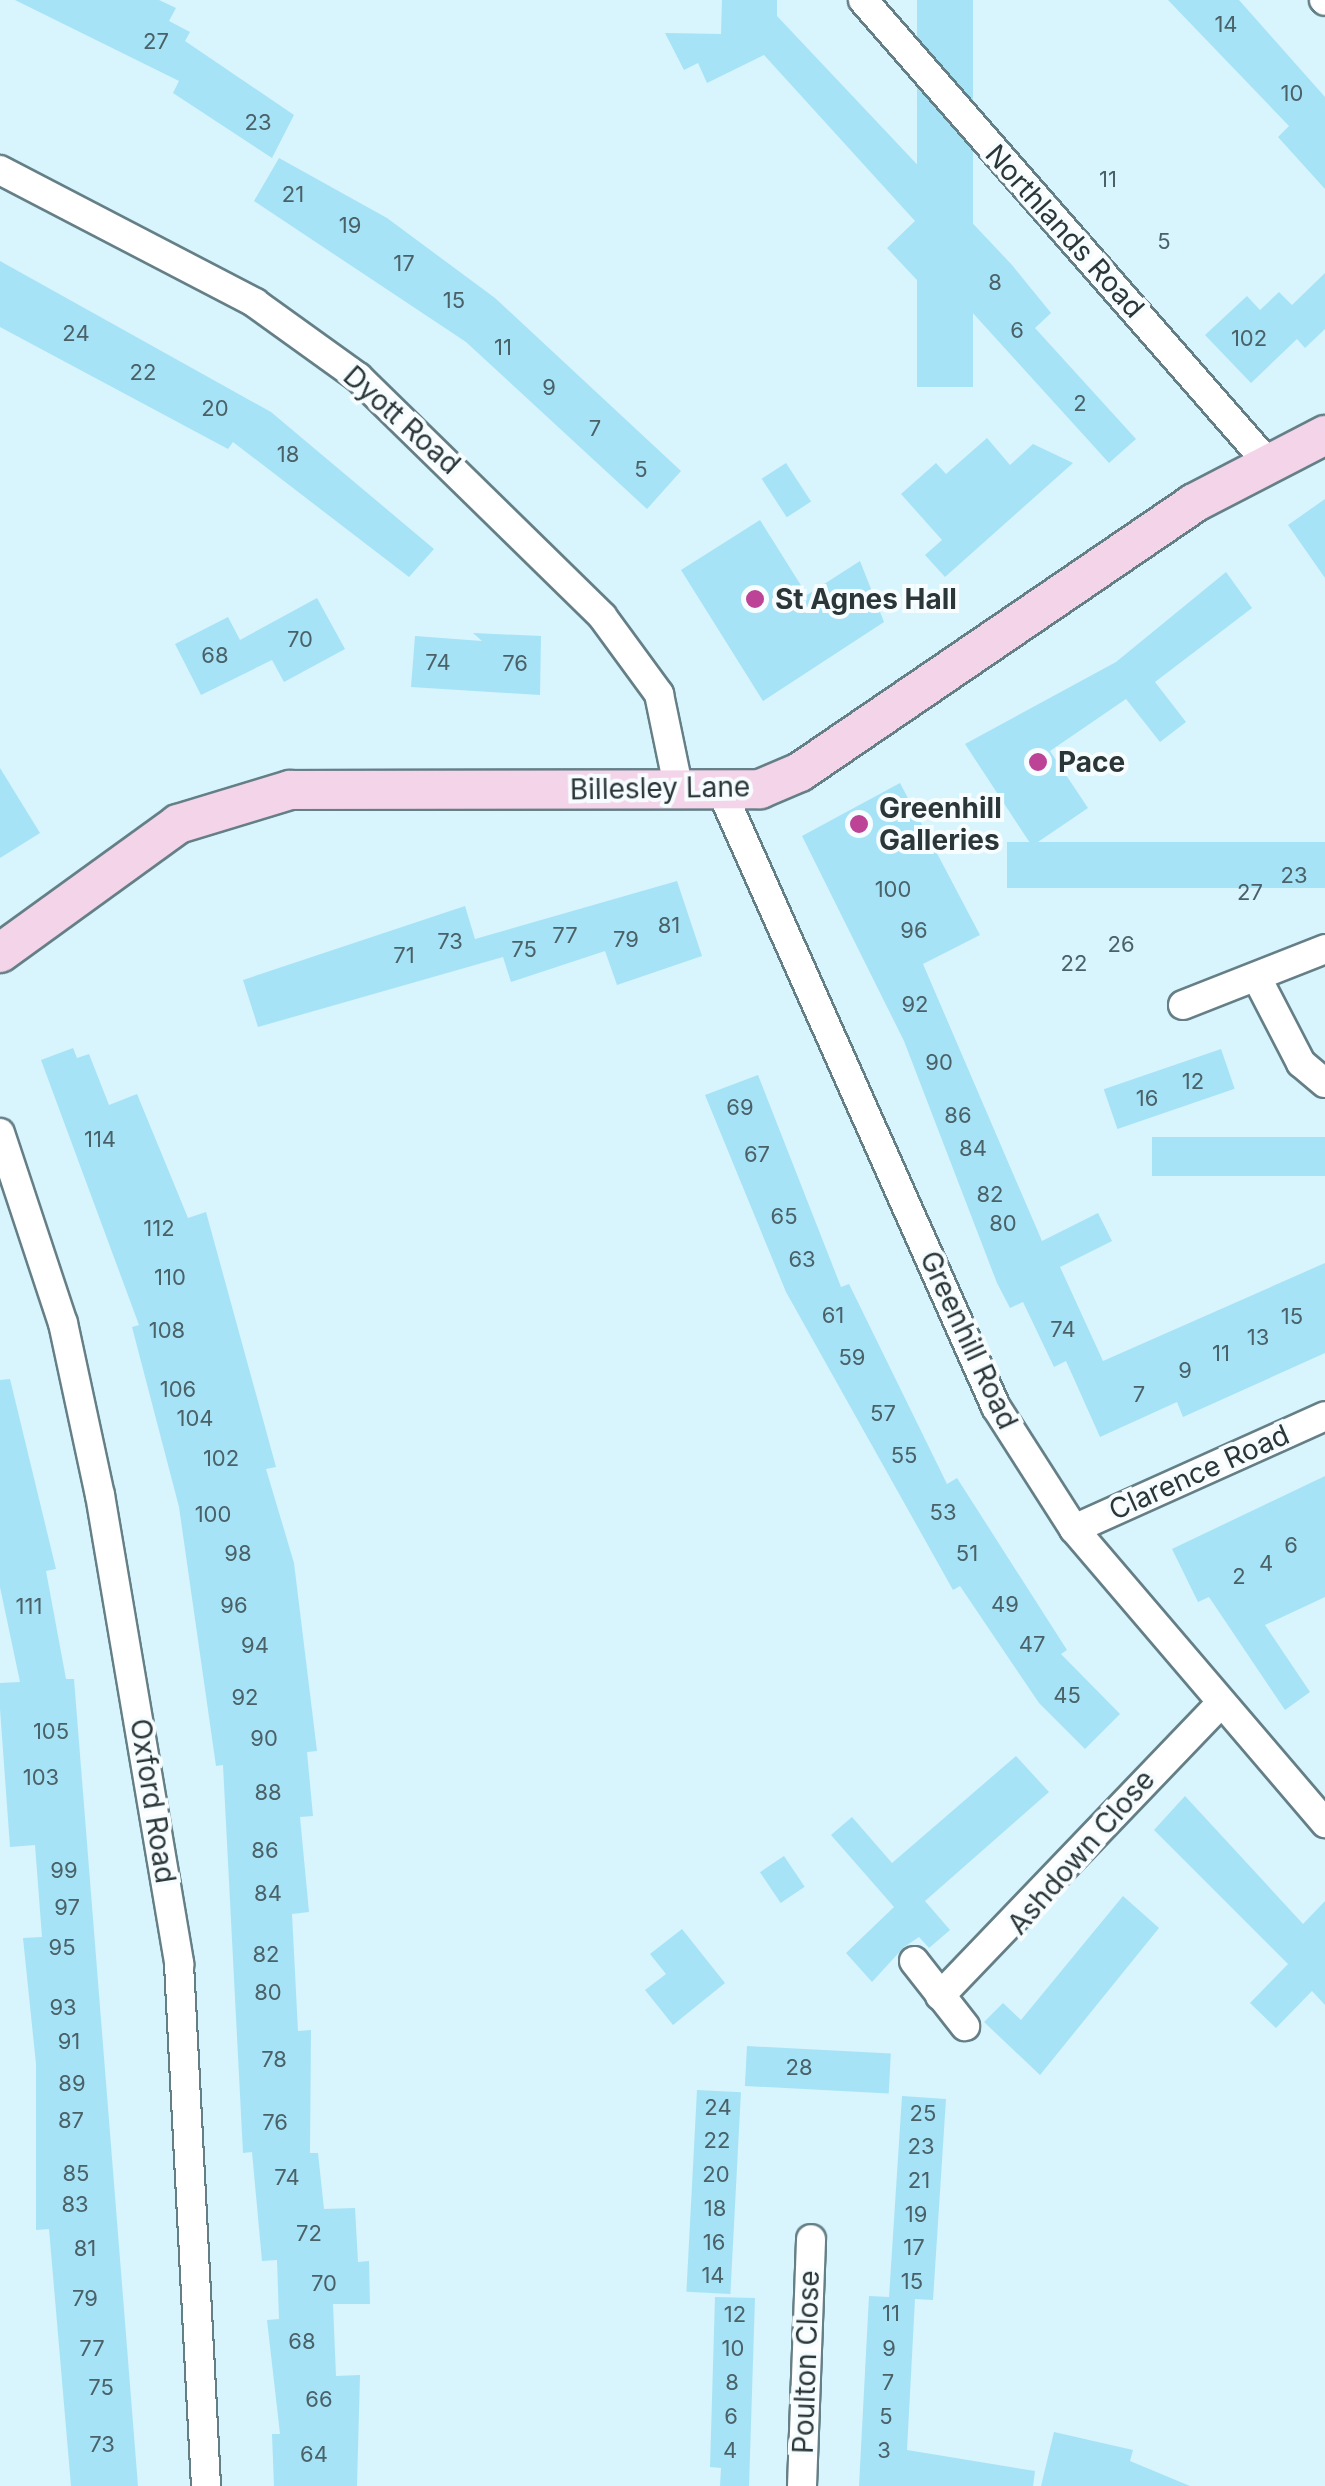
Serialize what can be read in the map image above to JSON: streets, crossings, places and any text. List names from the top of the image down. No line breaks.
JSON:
{"streets":{"street":["Northlands Road","Dyott Road","Billesley Lane","Greenhill Road","Clarence Road","Oxford Road","Ashdown Close","Poulton Close"]},"crossings":[["Northlands Road","Billesley Lane"],["Dyott Road","Billesley Lane"],["Billesley Lane","Greenhill Road"],["Greenhill Road","Clarence Road"],["Greenhill Road","Ashdown Close"]],"places":["St Agnes Hall","Pace","Greenhill Galleries"],"house_numbers":["14","27","10","23","11","21","19","5","17","8","15","6","24","102","11","22","9","2","20","7","18","5","70","68","74","76","23","100","27","81","96","77","79","73","26","75","71","22","92","90","12","16","69","86","114","84","67","82","65","80","112","63","110","61","15","74","108","13","11","59","9","106","7","57","104","55","102","53","100","6","98","51","4","2","49","96","111","47","94","45","92","105","90","103","88","86","99","84","97","95","82","80","93","91","78","28","89","24","25","87","76","22","23","85","20","74","21","83","18","19","72","16","17","81","14","15","70","79","11","12","68","77","10","9","8","7","75","66","6","5","73","4","3","64"]}
